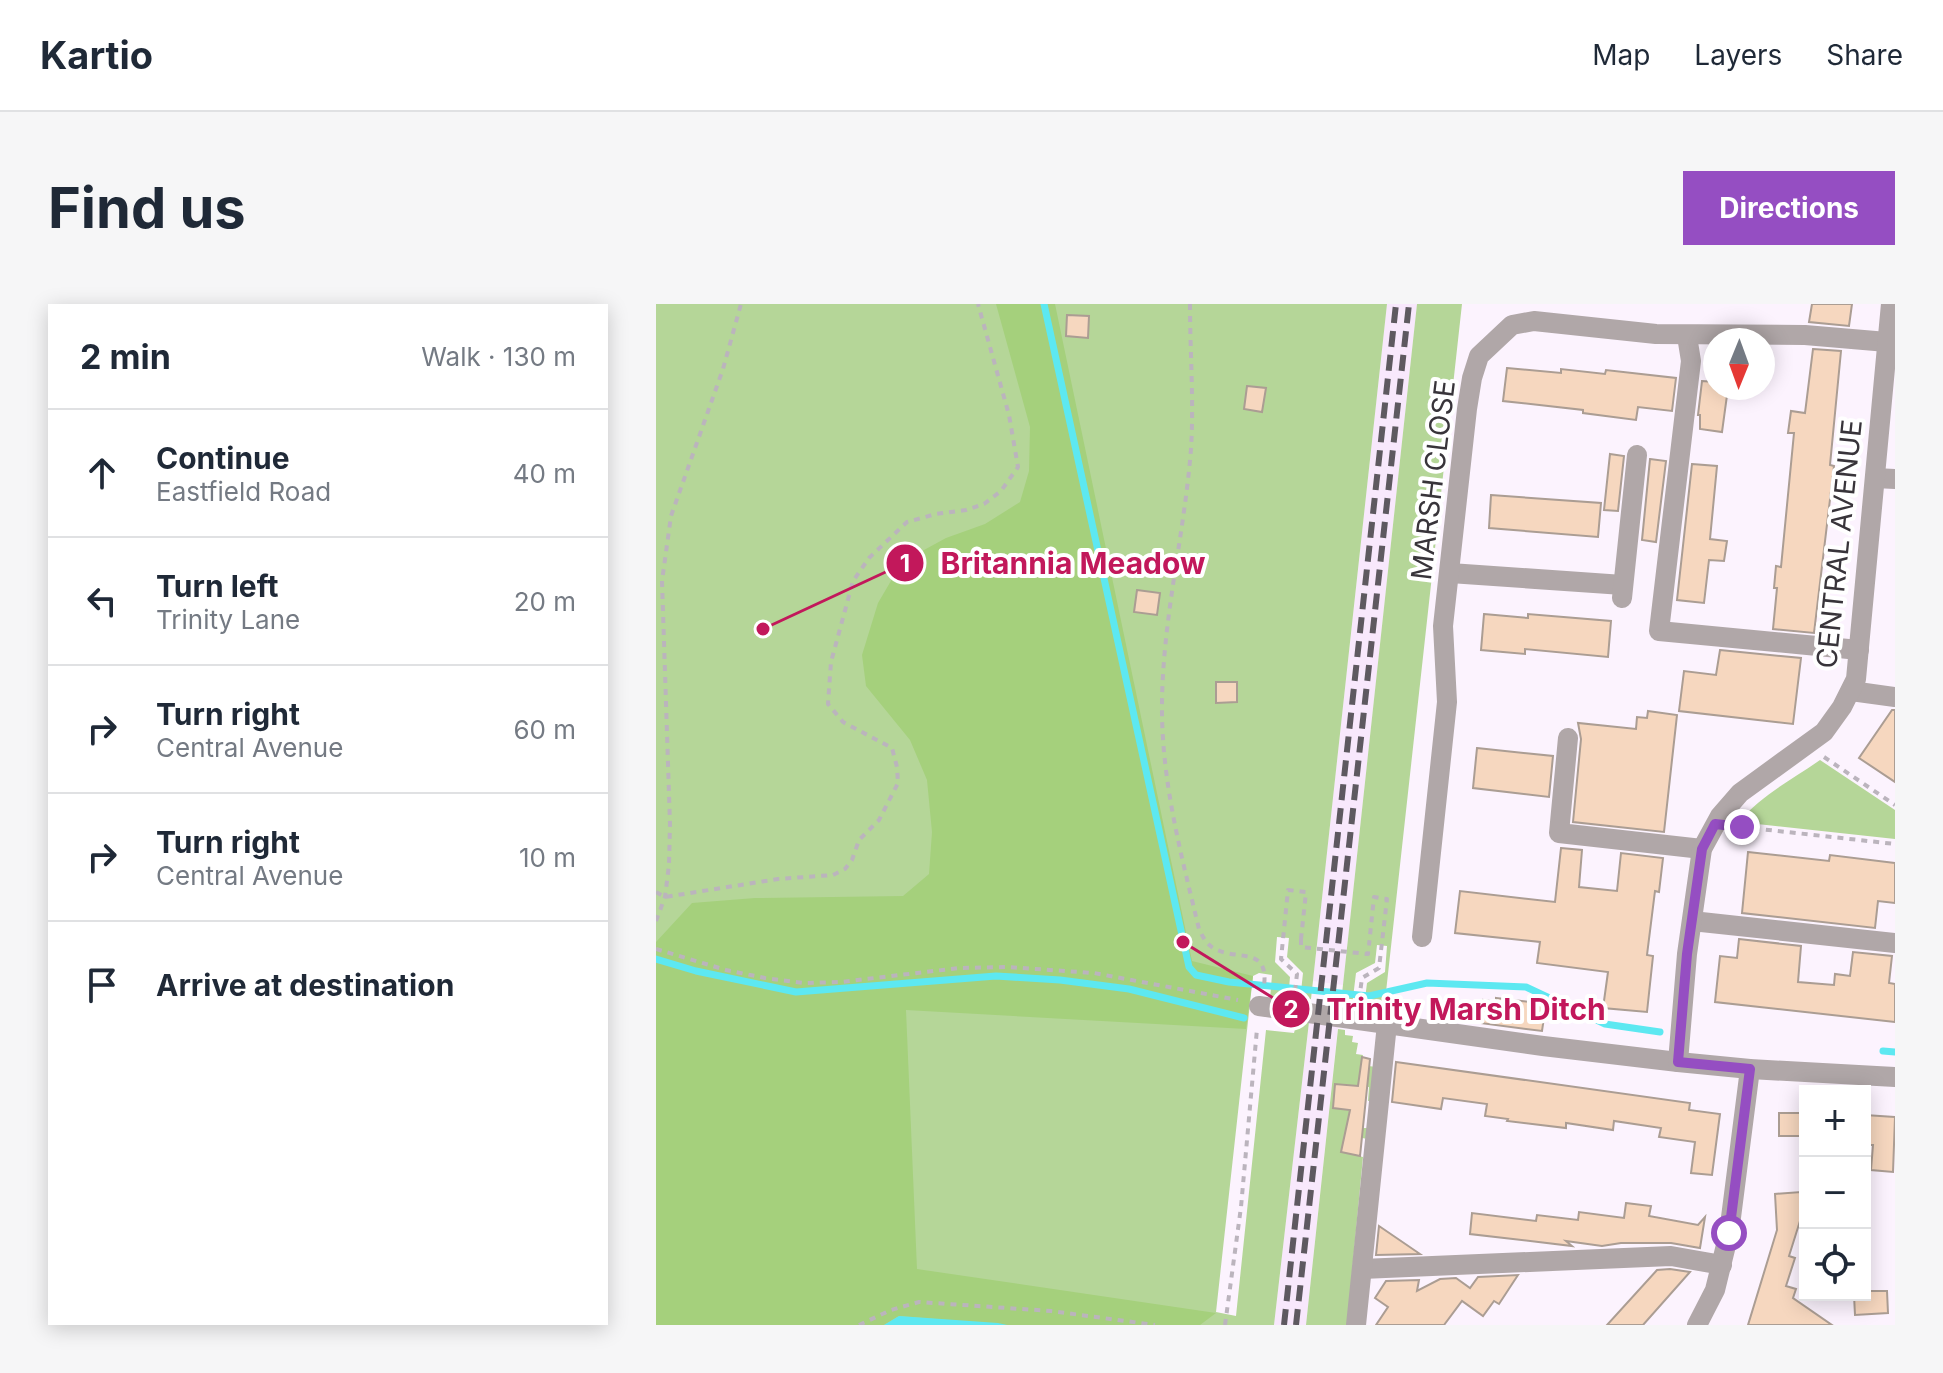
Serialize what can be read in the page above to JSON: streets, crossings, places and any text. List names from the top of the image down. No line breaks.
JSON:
{"streets":{"street":["MARSH CLOSE","CENTRAL AVENUE"]},"crossings":[["MARSH CLOSE","CENTRAL AVENUE"]],"places":["Britannia Meadow","Trinity Marsh Ditch"],"north":"bottom","page":{"header":"Kartio","nav":["Map","Layers","Share"],"buttons":"Directions","title":"Find us","heading":["2 min","Walk · 130 m"],"list":[["Continue","Eastfield Road","40 m"],["Turn left","Trinity Lane","20 m"],["Turn right","Central Avenue","60 m"],["Turn right","Central Avenue","10 m"],"Arrive at destination"],"map_buttons":["+","−"]}}
